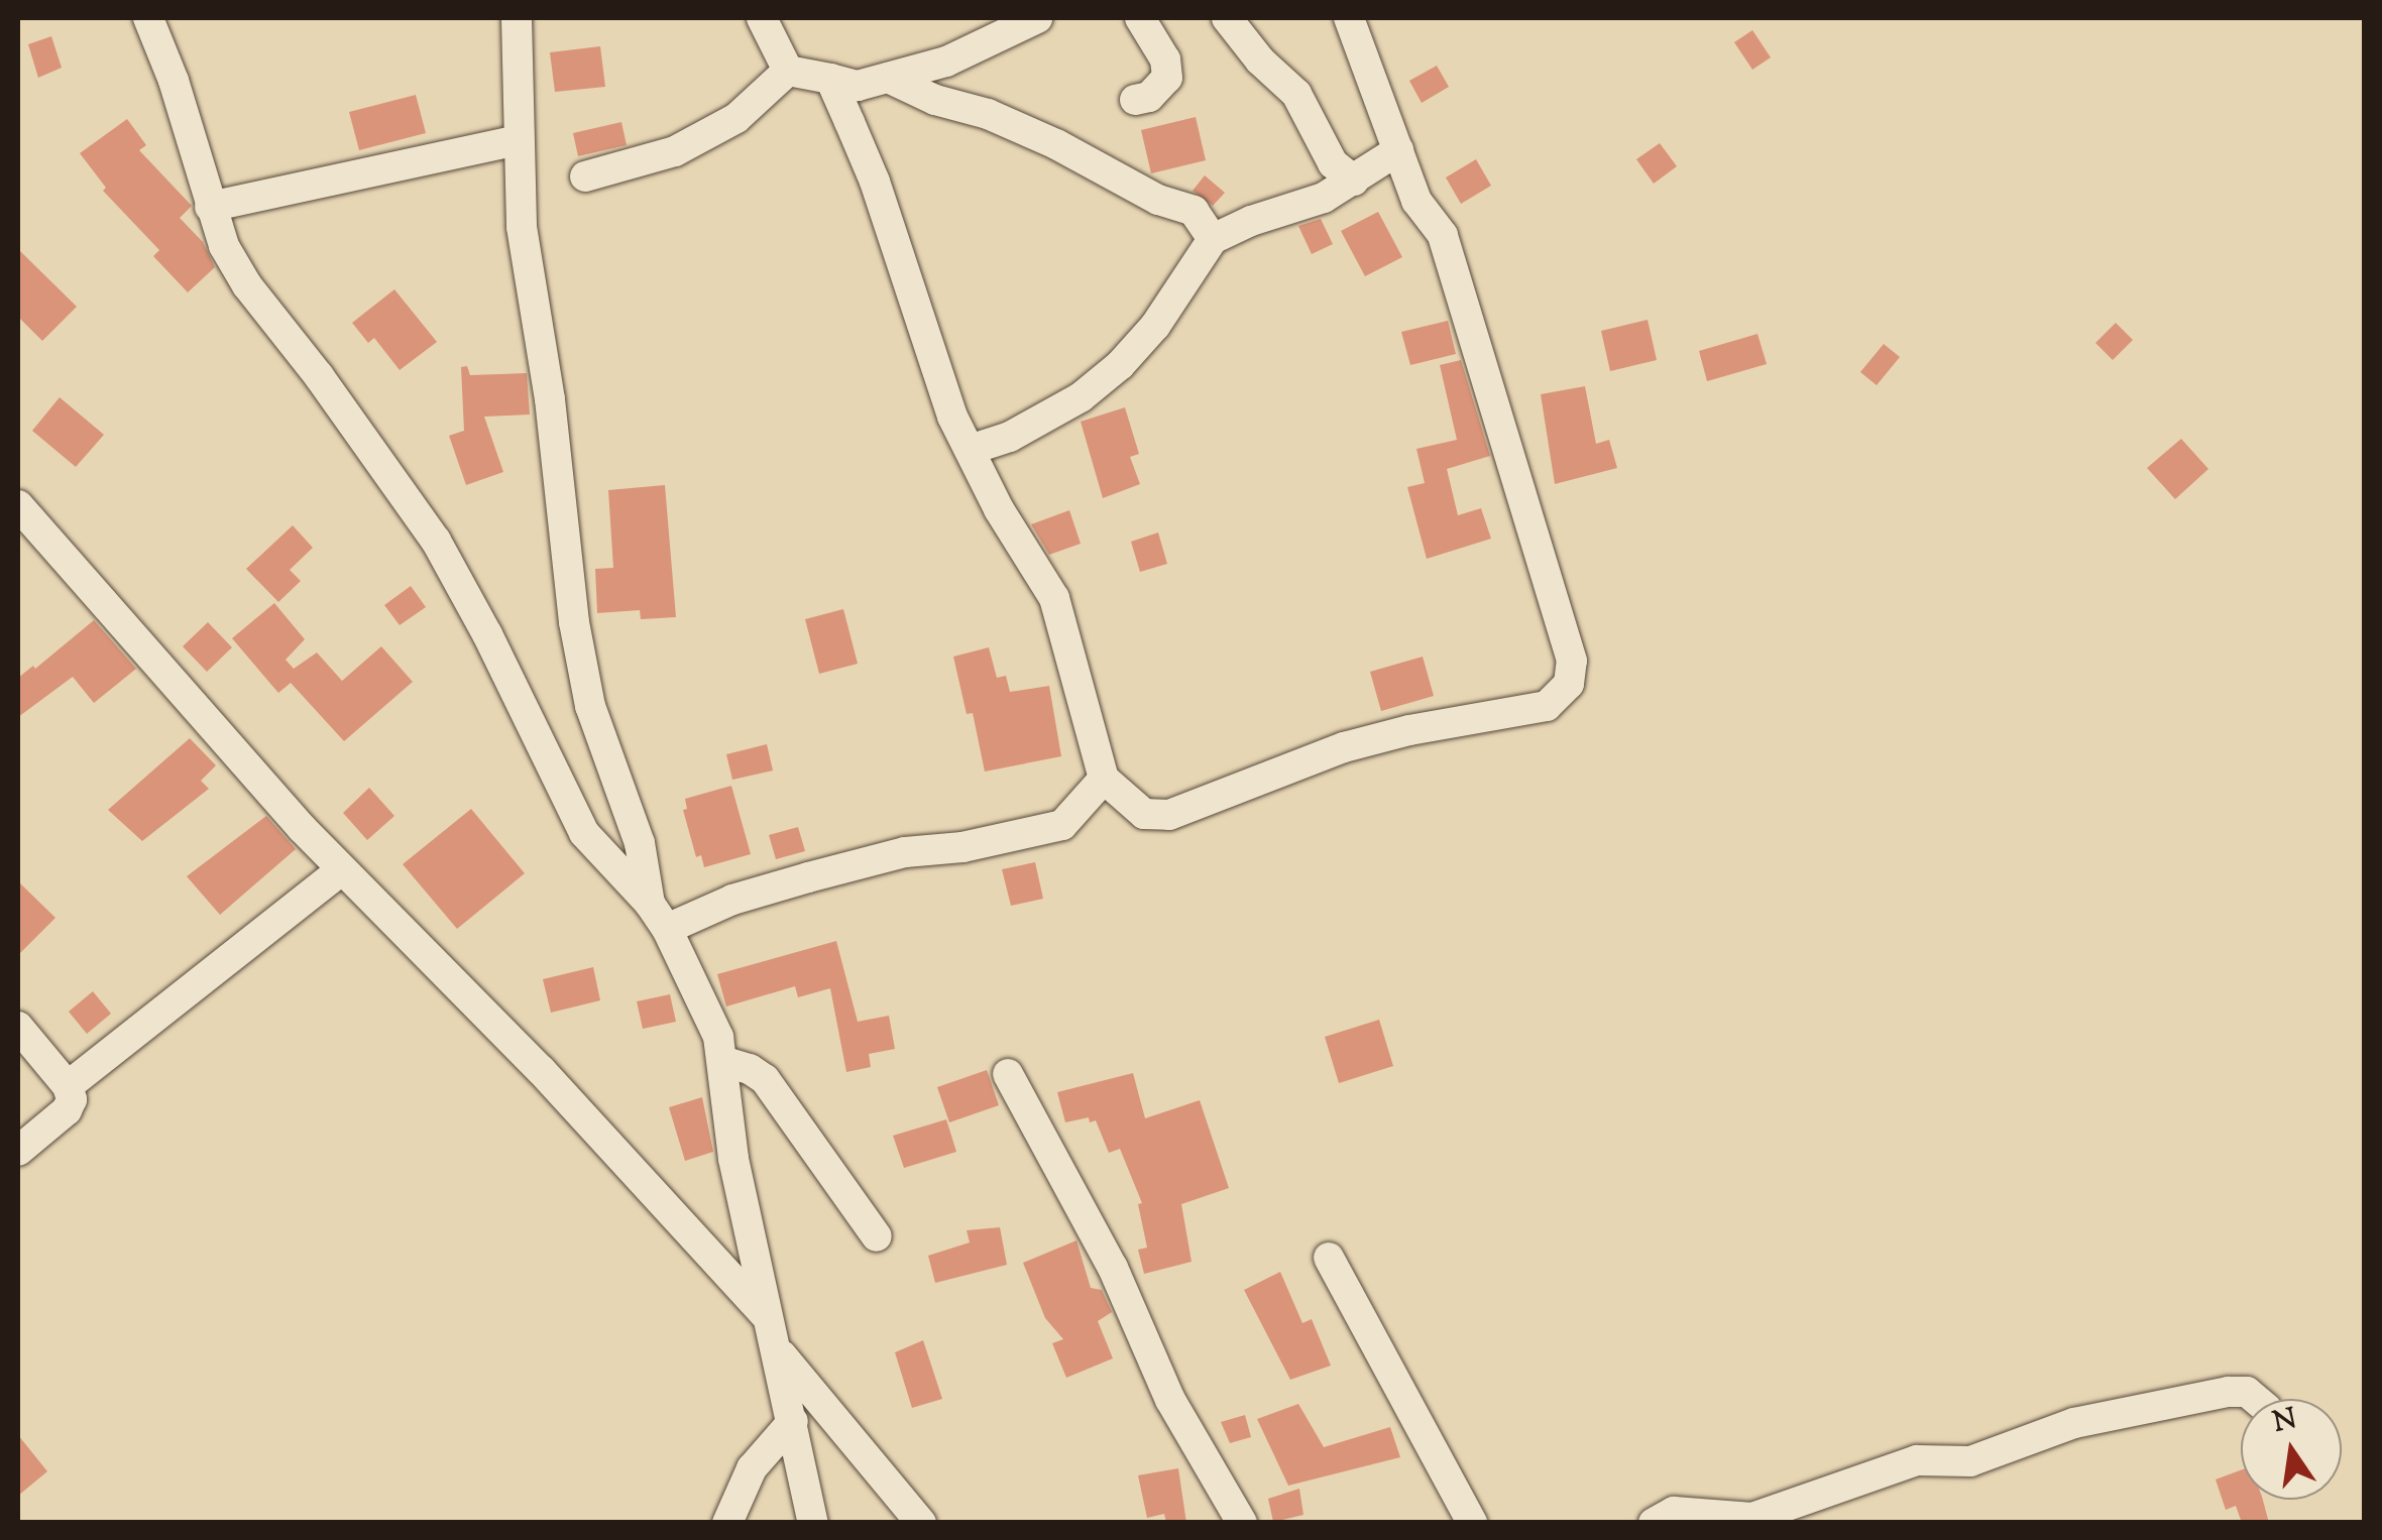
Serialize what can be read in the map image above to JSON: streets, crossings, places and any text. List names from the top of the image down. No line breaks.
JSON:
{"north":"top"}
